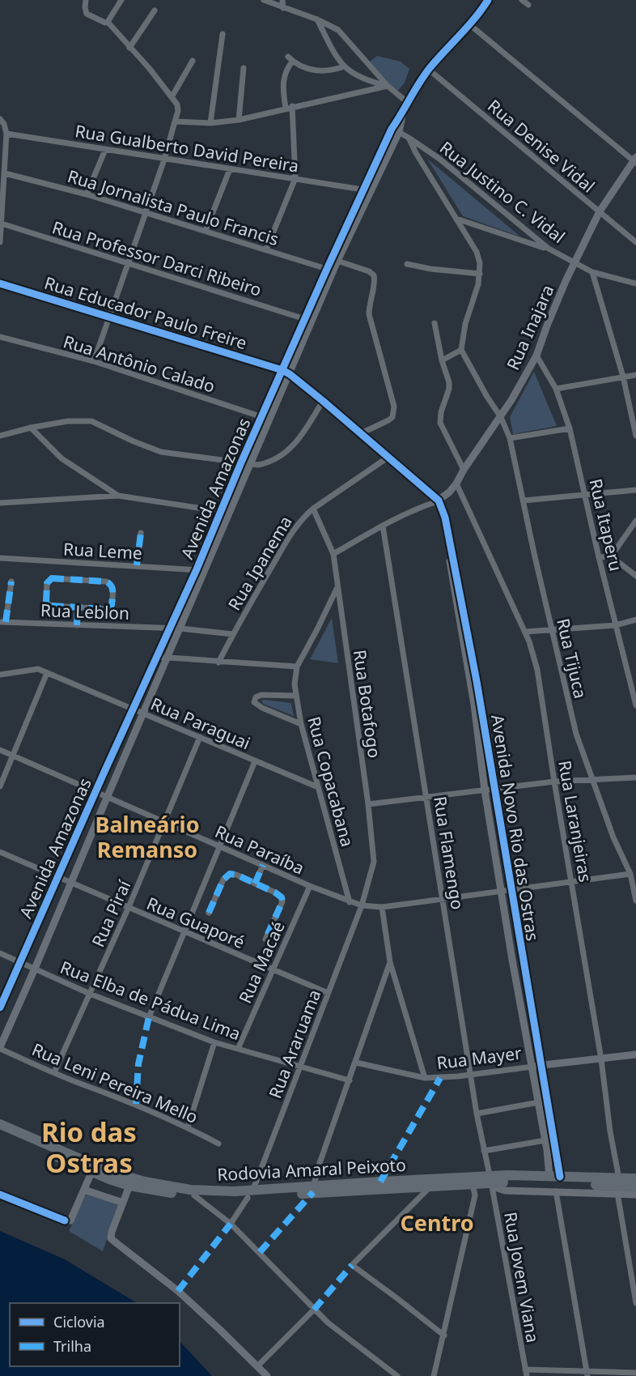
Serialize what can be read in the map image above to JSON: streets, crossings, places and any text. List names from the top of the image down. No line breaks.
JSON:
{"streets":{"highway":["Rodovia Amaral Peixoto"],"street":["Rua Denise Vidal","Rua Gualberto David Pereira","Rua Justino C. Vidal","Rua Jornalista Paulo Francis","Rua Professor Darci Ribeiro","Rua Educador Paulo Freire","Rua Inajara","Rua Antônio Calado","Avenida Amazonas","Rua Itaperu","Rua Leme","Rua Ipanema","Rua Leblon","Rua Tijuca","Rua Botafogo","Rua Paraguai","Rua Copacabana","Rua Laranjeiras","Avenida Novo Rio das Ostras","Rua Paraíba","Rua Flamengo","Rua Piraí","Rua Guaporé","Rua Macaé","Rua Elba de Pádua Lima","Rua Araruama","Rua Mayer","Rua Leni Pereira Mello","Rua Jovem Viana"]},"crossings":[["Rua Denise Vidal","Rua Inajara"],["Rua Denise Vidal","Avenida Amazonas"],["Rua Gualberto David Pereira","Avenida Amazonas"],["Rua Justino C. Vidal","Rua Inajara"],["Rua Justino C. Vidal","Avenida Amazonas"],["Rua Jornalista Paulo Francis","Avenida Amazonas"],["Rua Professor Darci Ribeiro","Avenida Amazonas"],["Rua Educador Paulo Freire","Avenida Amazonas"],["Rua Educador Paulo Freire","Avenida Novo Rio das Ostras"],["Rua Inajara","Rua Itaperu"],["Rua Inajara","Rua Tijuca"],["Rua Inajara","Rua Laranjeiras"],["Rua Inajara","Avenida Novo Rio das Ostras"],["Rua Antônio Calado","Avenida Amazonas"],["Avenida Amazonas","Rua Leme"],["Avenida Amazonas","Rua Leblon"],["Avenida Amazonas","Rua Paraguai"],["Avenida Amazonas","Avenida Novo Rio das Ostras"],["Avenida Amazonas","Rua Paraíba"],["Avenida Amazonas","Rua Guaporé"],["Avenida Amazonas","Rua Elba de Pádua Lima"],["Avenida Amazonas","Rua Leni Pereira Mello"],["Rua Ipanema","Rua Botafogo"],["Rua Ipanema","Avenida Novo Rio das Ostras"],["Rua Tijuca","Rua Paraíba"],["Rua Botafogo","Rua Paraíba"],["Rua Botafogo","Rua Araruama"],["Rua Paraguai","Rua Copacabana"],["Rua Paraguai","Rua Piraí"],["Rua Copacabana","Rua Paraíba"],["Rua Laranjeiras","Rua Paraíba"],["Rua Laranjeiras","Rua Mayer"],["Rua Laranjeiras","Rodovia Amaral Peixoto"],["Avenida Novo Rio das Ostras","Rua Paraíba"],["Avenida Novo Rio das Ostras","Rua Mayer"],["Avenida Novo Rio das Ostras","Rodovia Amaral Peixoto"],["Rua Paraíba","Rua Flamengo"],["Rua Paraíba","Rua Piraí"],["Rua Paraíba","Rua Macaé"],["Rua Paraíba","Rua Araruama"],["Rua Flamengo","Rua Mayer"],["Rua Flamengo","Rodovia Amaral Peixoto"],["Rua Flamengo","Rua Jovem Viana"],["Rua Piraí","Rua Guaporé"],["Rua Piraí","Rua Elba de Pádua Lima"],["Rua Piraí","Rua Leni Pereira Mello"],["Rua Guaporé","Rua Macaé"],["Rua Guaporé","Rua Araruama"],["Rua Macaé","Rua Elba de Pádua Lima"],["Rua Elba de Pádua Lima","Rua Araruama"],["Rua Araruama","Rodovia Amaral Peixoto"],["Rodovia Amaral Peixoto","Rua Jovem Viana"]],"districts":["Balneário Remanso","Rio das Ostras","Centro"],"legend":["Ciclovia","Trilha"]}
